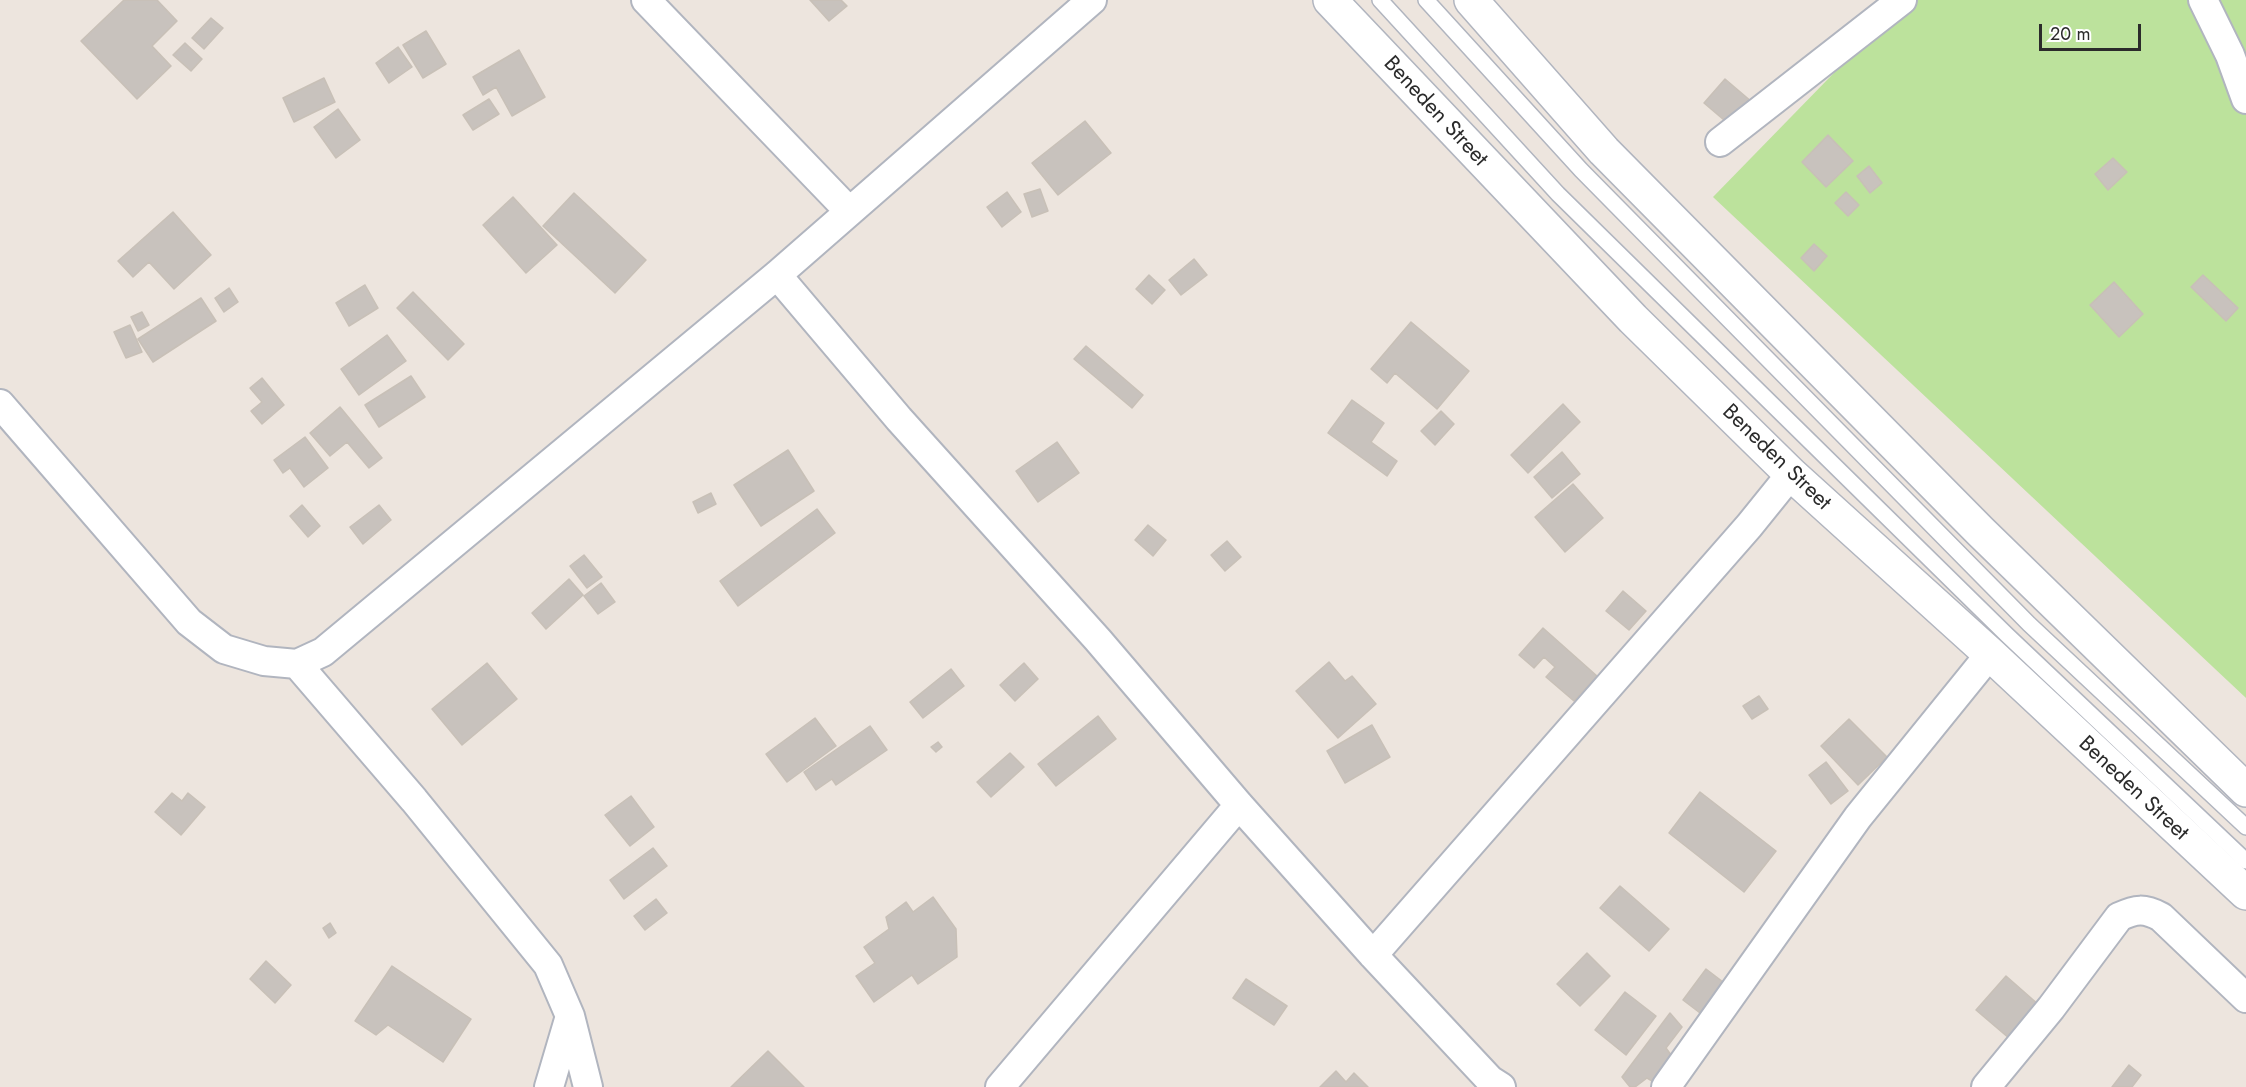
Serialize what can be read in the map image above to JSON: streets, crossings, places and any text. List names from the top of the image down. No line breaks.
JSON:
{"streets":{"main road":["Beneden Street"]},"scale_bar":"20 m"}
